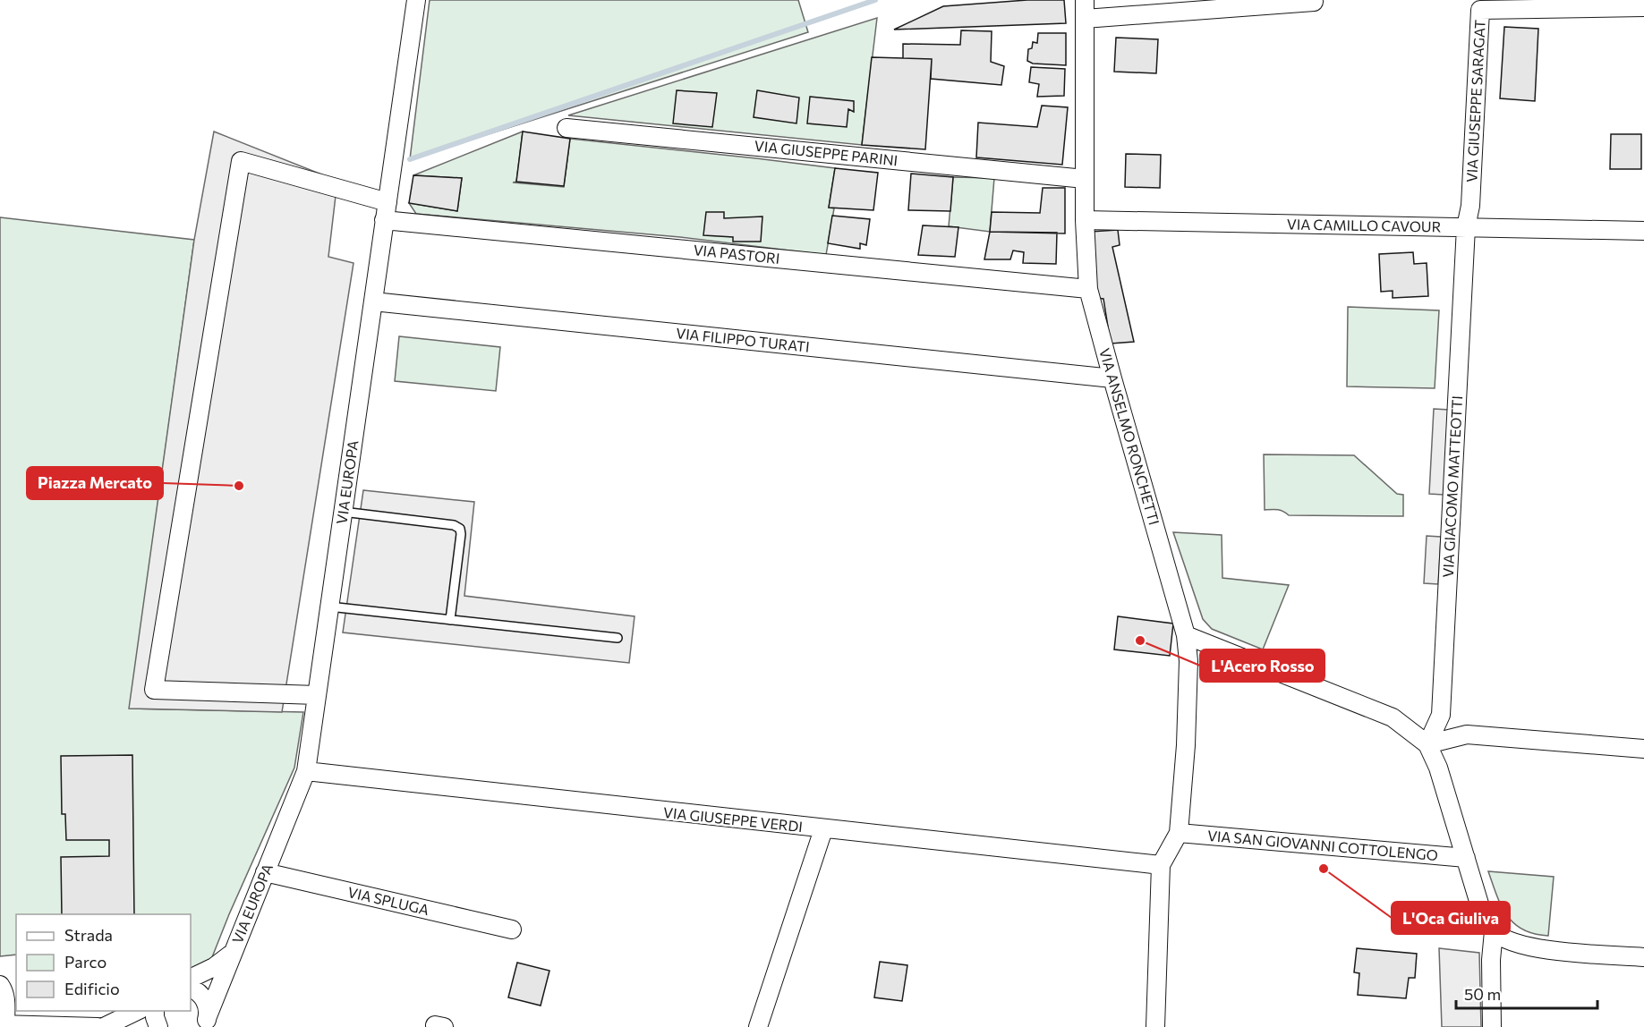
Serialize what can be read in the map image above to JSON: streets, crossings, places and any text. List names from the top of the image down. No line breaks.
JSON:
{"streets":{"street":["VIA GIUSEPPE SARAGAT","VIA GIUSEPPE PARINI","VIA CAMILLO CAVOUR","VIA PASTORI","VIA FILIPPO TURATI","VIA ANSELMO RONCHETTI","VIA EUROPA","VIA GIACOMO MATTEOTTI","VIA GIUSEPPE VERDI","VIA SAN GIOVANNI COTTOLENGO","VIA SPLUGA"]},"crossings":[["VIA GIUSEPPE SARAGAT","VIA CAMILLO CAVOUR"],["VIA GIUSEPPE SARAGAT","VIA GIACOMO MATTEOTTI"],["VIA GIUSEPPE PARINI","VIA ANSELMO RONCHETTI"],["VIA CAMILLO CAVOUR","VIA ANSELMO RONCHETTI"],["VIA CAMILLO CAVOUR","VIA GIACOMO MATTEOTTI"],["VIA PASTORI","VIA ANSELMO RONCHETTI"],["VIA PASTORI","VIA EUROPA"],["VIA FILIPPO TURATI","VIA ANSELMO RONCHETTI"],["VIA FILIPPO TURATI","VIA EUROPA"],["VIA ANSELMO RONCHETTI","VIA GIUSEPPE VERDI"],["VIA ANSELMO RONCHETTI","VIA SAN GIOVANNI COTTOLENGO"],["VIA EUROPA","VIA GIUSEPPE VERDI"],["VIA EUROPA","VIA SPLUGA"]],"places":["Piazza Mercato","L'Acero Rosso","L'Oca Giuliva"],"legend":["Strada","Parco","Edificio"],"scale_bar":"50 m"}
